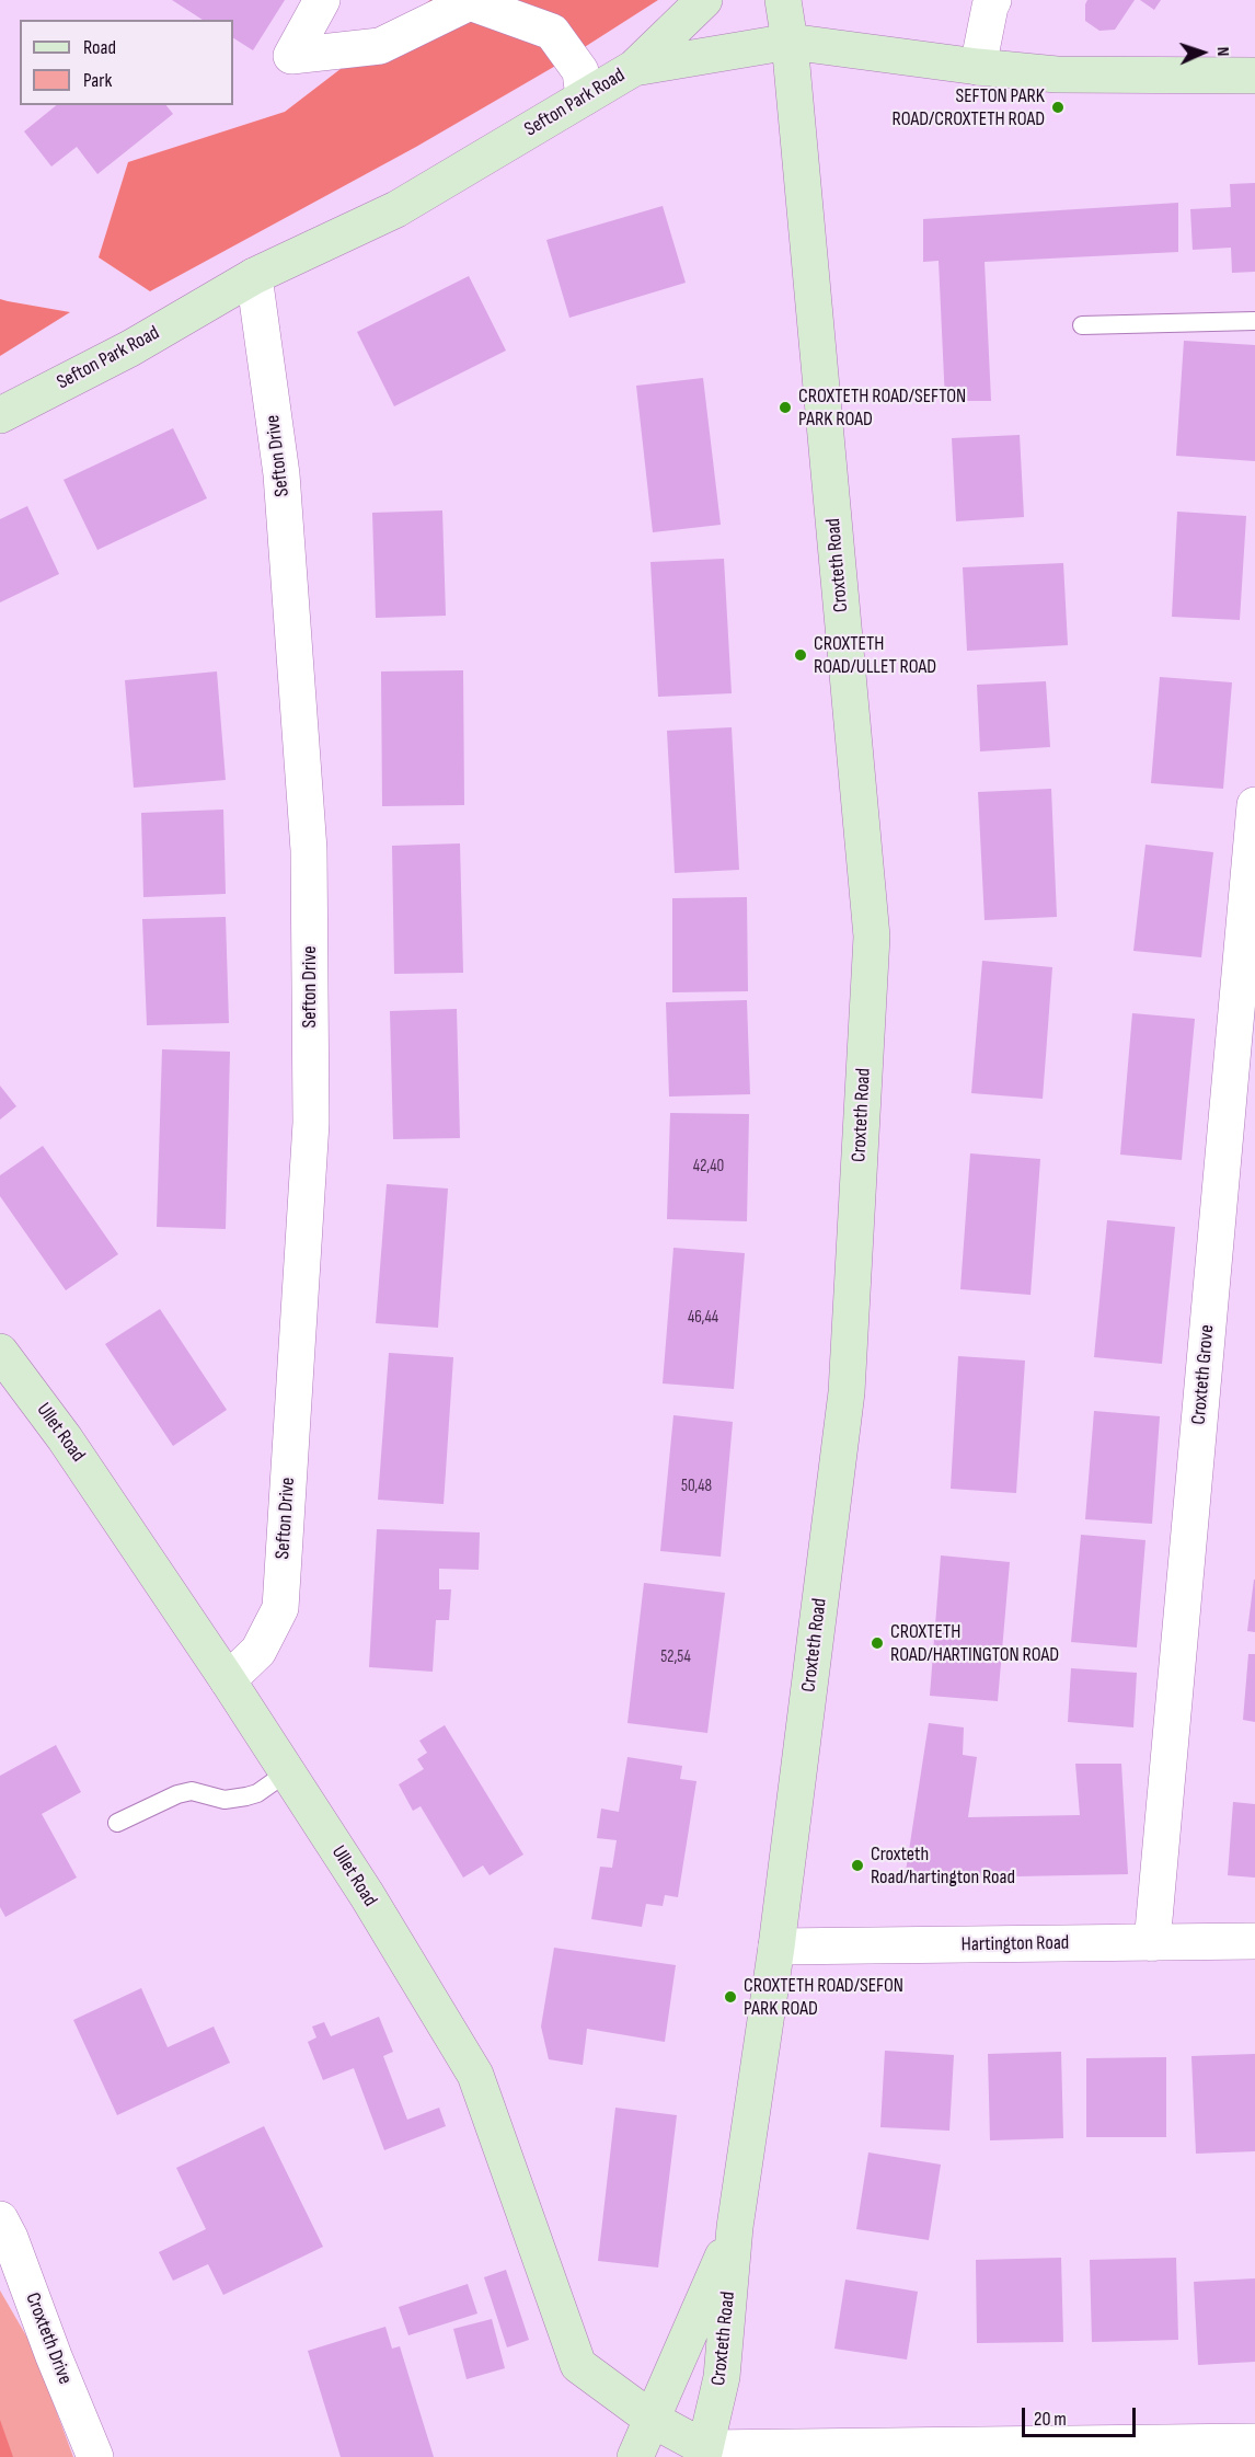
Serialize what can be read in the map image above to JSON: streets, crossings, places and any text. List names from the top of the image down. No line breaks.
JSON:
{"streets":{"main road":["Sefton Park Road","Croxteth Road","Ullet Road"],"street":["Sefton Drive","Croxteth Grove","Hartington Road","Croxteth Drive"]},"crossings":[["Sefton Park Road","Sefton Drive"],["Sefton Park Road","Croxteth Road"],["Sefton Drive","Ullet Road"],["Croxteth Road","Ullet Road"],["Croxteth Road","Hartington Road"],["Croxteth Grove","Hartington Road"]],"places":["SEFTON PARK ROAD/CROXTETH ROAD","CROXTETH ROAD/SEFTON PARK ROAD","CROXTETH ROAD/ULLET ROAD","CROXTETH ROAD/HARTINGTON ROAD","Croxteth Road/hartington Road","CROXTETH ROAD/SEFON PARK ROAD"],"house_numbers":["42,40","46,44","50,48","52,54"],"legend":["Road","Park"],"scale_bar":"20 m","north":"right"}
